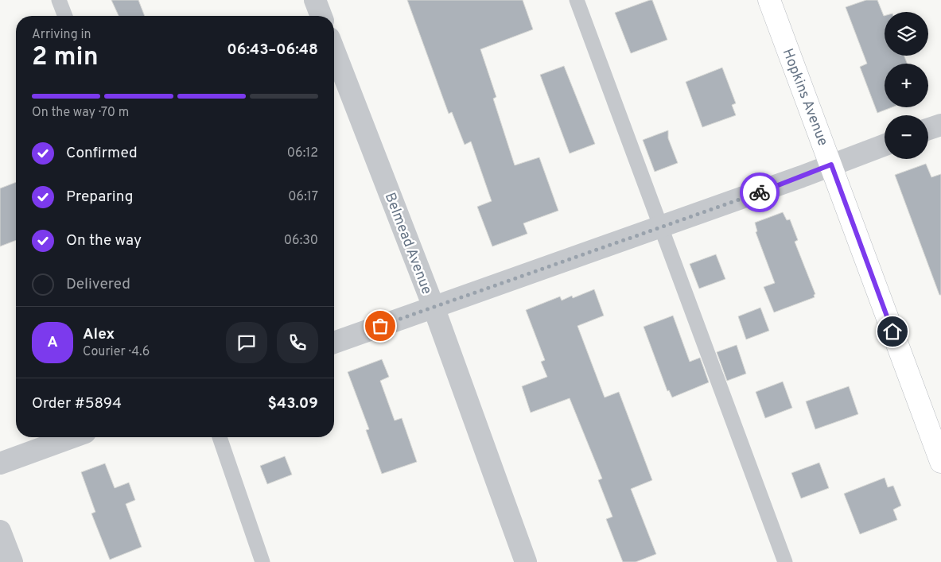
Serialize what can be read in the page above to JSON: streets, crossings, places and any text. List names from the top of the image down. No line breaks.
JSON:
{"streets":{"street":["Hopkins Avenue","Belmead Avenue"]},"page":{"map_buttons":["+","−"],"heading":["2 min","Arriving in","06:43–06:48"],"panel":["Alex","Courier · 4.6","Order #5894","$43.09"],"bar":"On the way · 70 m","list":[["Confirmed","06:12"],["Preparing","06:17"],["On the way","06:30"],"Delivered"],"round":"A"}}
